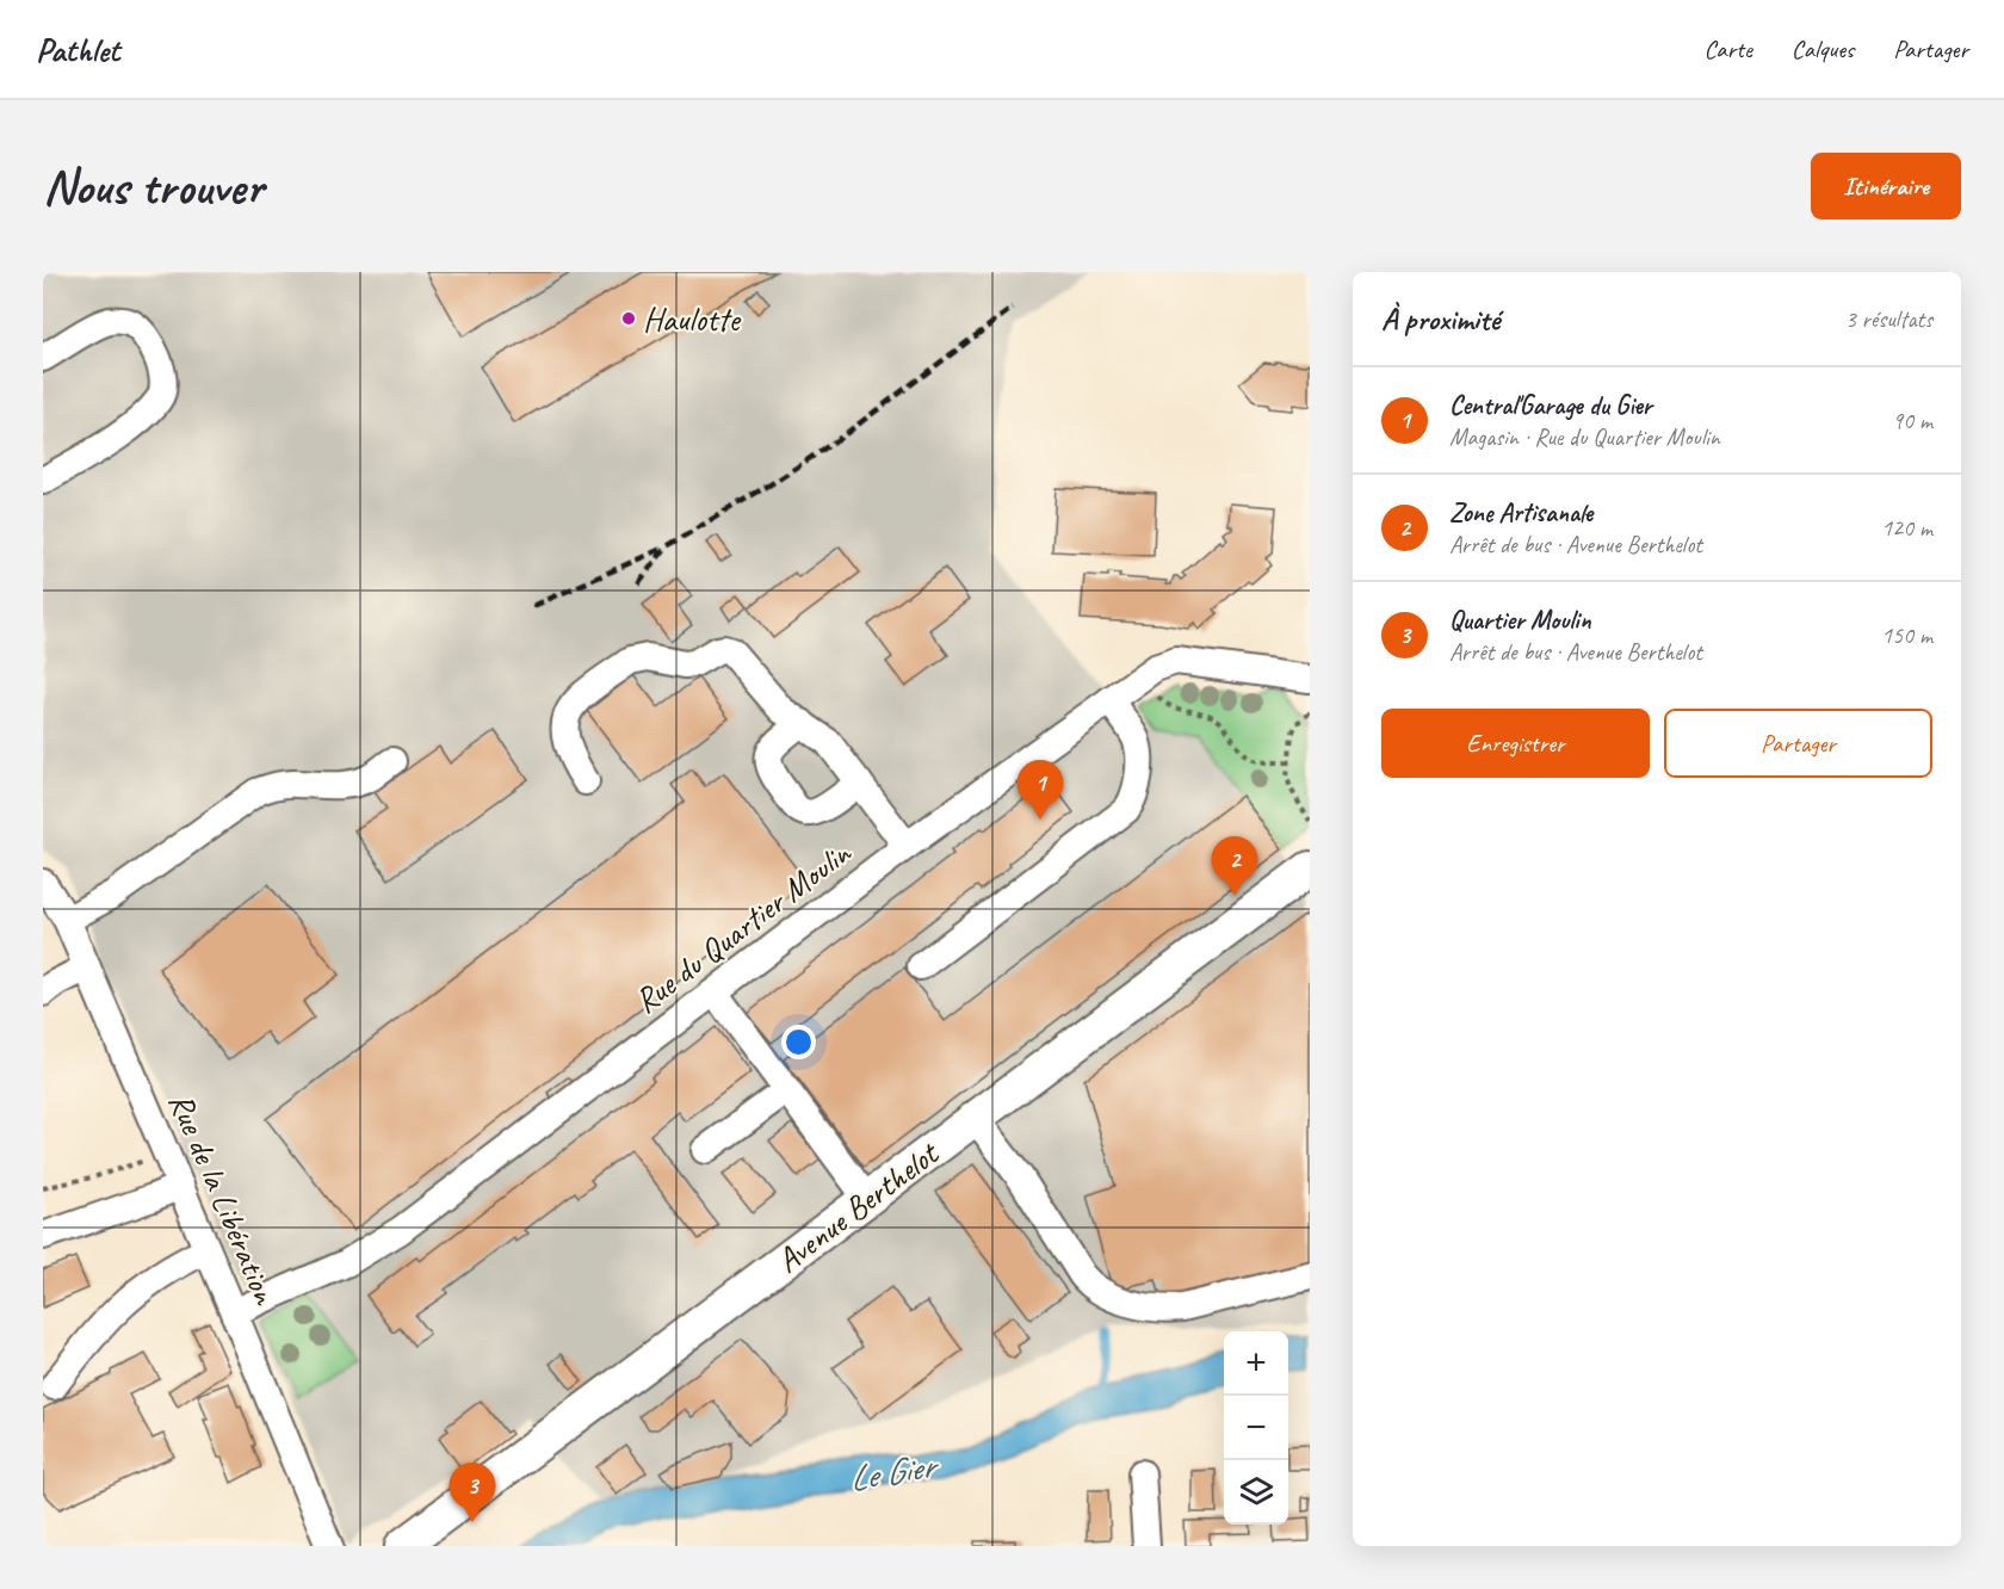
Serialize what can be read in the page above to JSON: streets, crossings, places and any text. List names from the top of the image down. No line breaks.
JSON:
{"streets":{"main road":["Avenue Berthelot"],"street":["Rue du Quartier Moulin","Rue de la Libération"]},"crossings":[["Rue du Quartier Moulin","Rue de la Libération"]],"water":["Le Gier"],"places":["Haulotte"],"page":{"header":"Pathlet","nav":["Carte","Calques","Partager"],"buttons":["Itinéraire",["Enregistrer","Partager"]],"title":"Nous trouver","heading":["À proximité","3 résultats"],"list":[{"mark":"1","name":"Central'Garage du Gier","note":"Magasin · Rue du Quartier Moulin","value":"90 m"},{"mark":"2","name":"Zone Artisanale","note":"Arrêt de bus · Avenue Berthelot","value":"120 m"},{"mark":"3","name":"Quartier Moulin","note":"Arrêt de bus · Avenue Berthelot","value":"150 m"}],"pins":["1","2","3"],"map_buttons":["+","−"]}}
